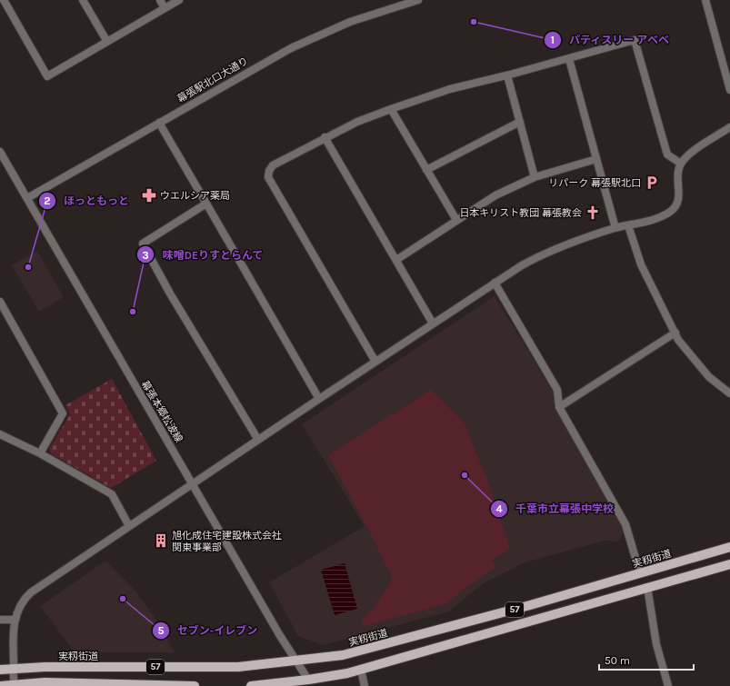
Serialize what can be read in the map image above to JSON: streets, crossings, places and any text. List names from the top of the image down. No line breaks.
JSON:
{"streets":{"main road":["実籾街道","57"],"street":["幕張駅北口大通り","幕張本郷松波線"]},"crossings":[["幕張駅北口大通り","幕張本郷松波線"],["幕張本郷松波線","実籾街道"],["幕張本郷松波線","57"]],"places":{"other":["パティスリー アベベ","ほっともっと","味噌DEりすとらんて","千葉市立幕張中学校","セブン-イレブン"],"parking":["リパーク 幕張駅北口"],"pharmacy":["ウエルシア薬局"],"church":["日本キリスト教団 幕張教会"],"building":["旭化成住宅建設株式会社 関東事業部"]},"scale_bar":"50 m"}
